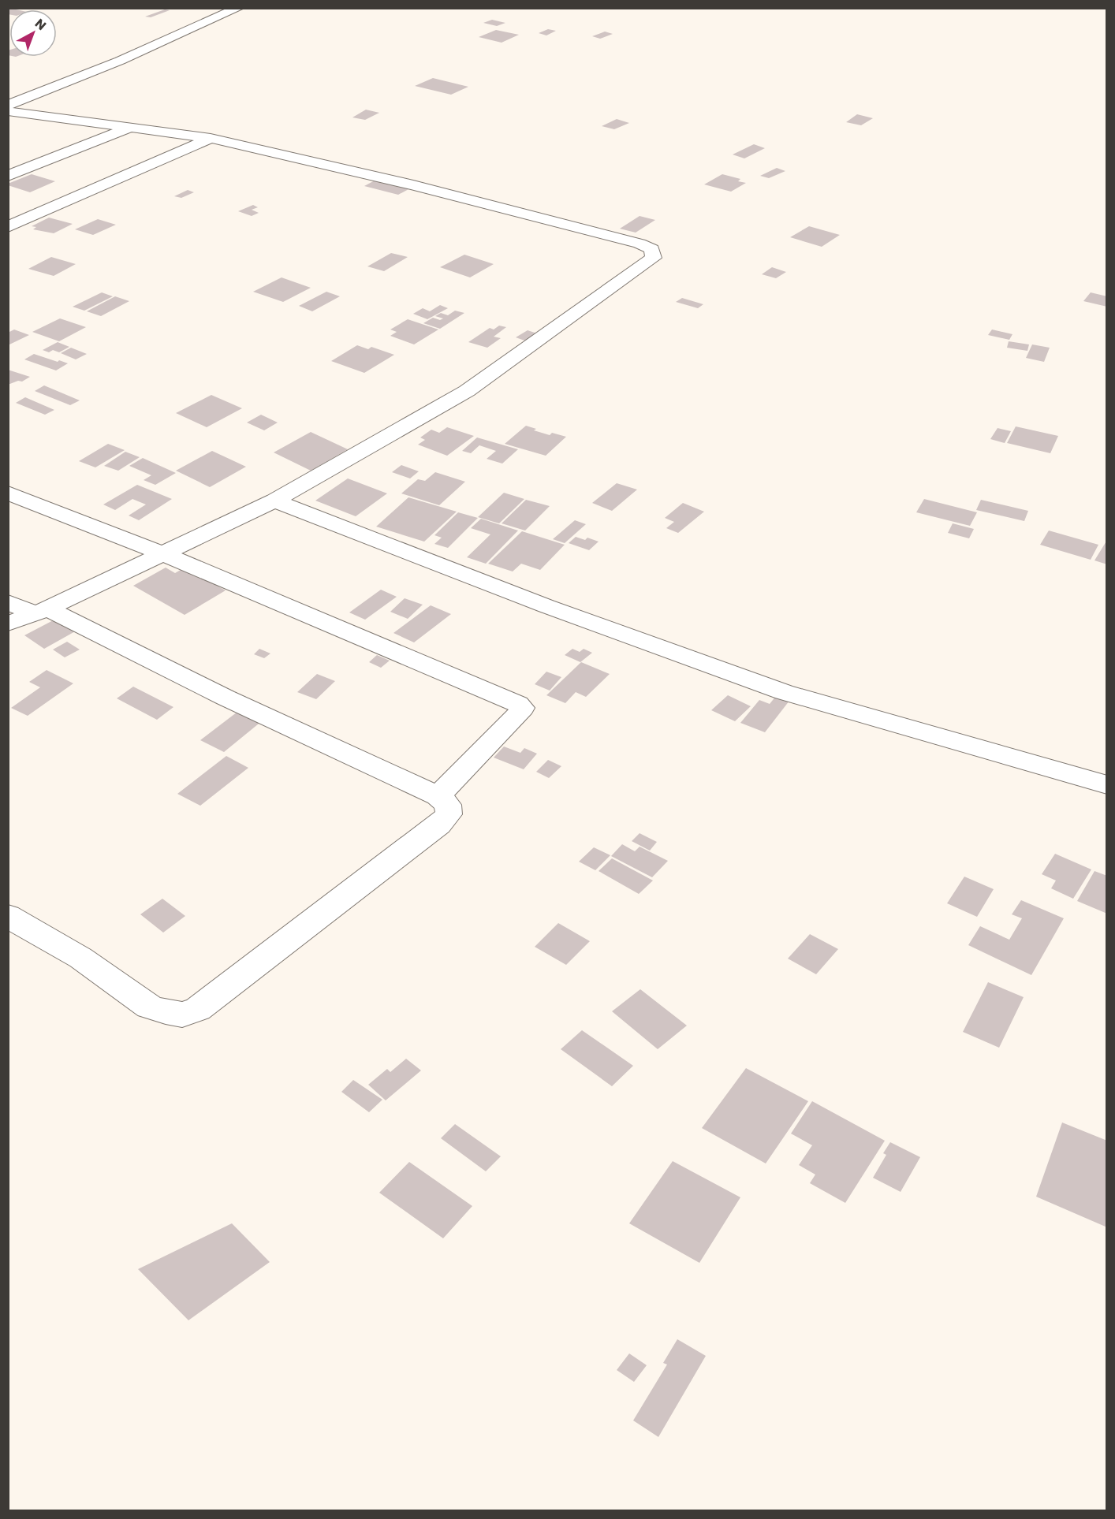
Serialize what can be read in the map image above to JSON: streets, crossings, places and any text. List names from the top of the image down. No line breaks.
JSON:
{"north":"top right"}
